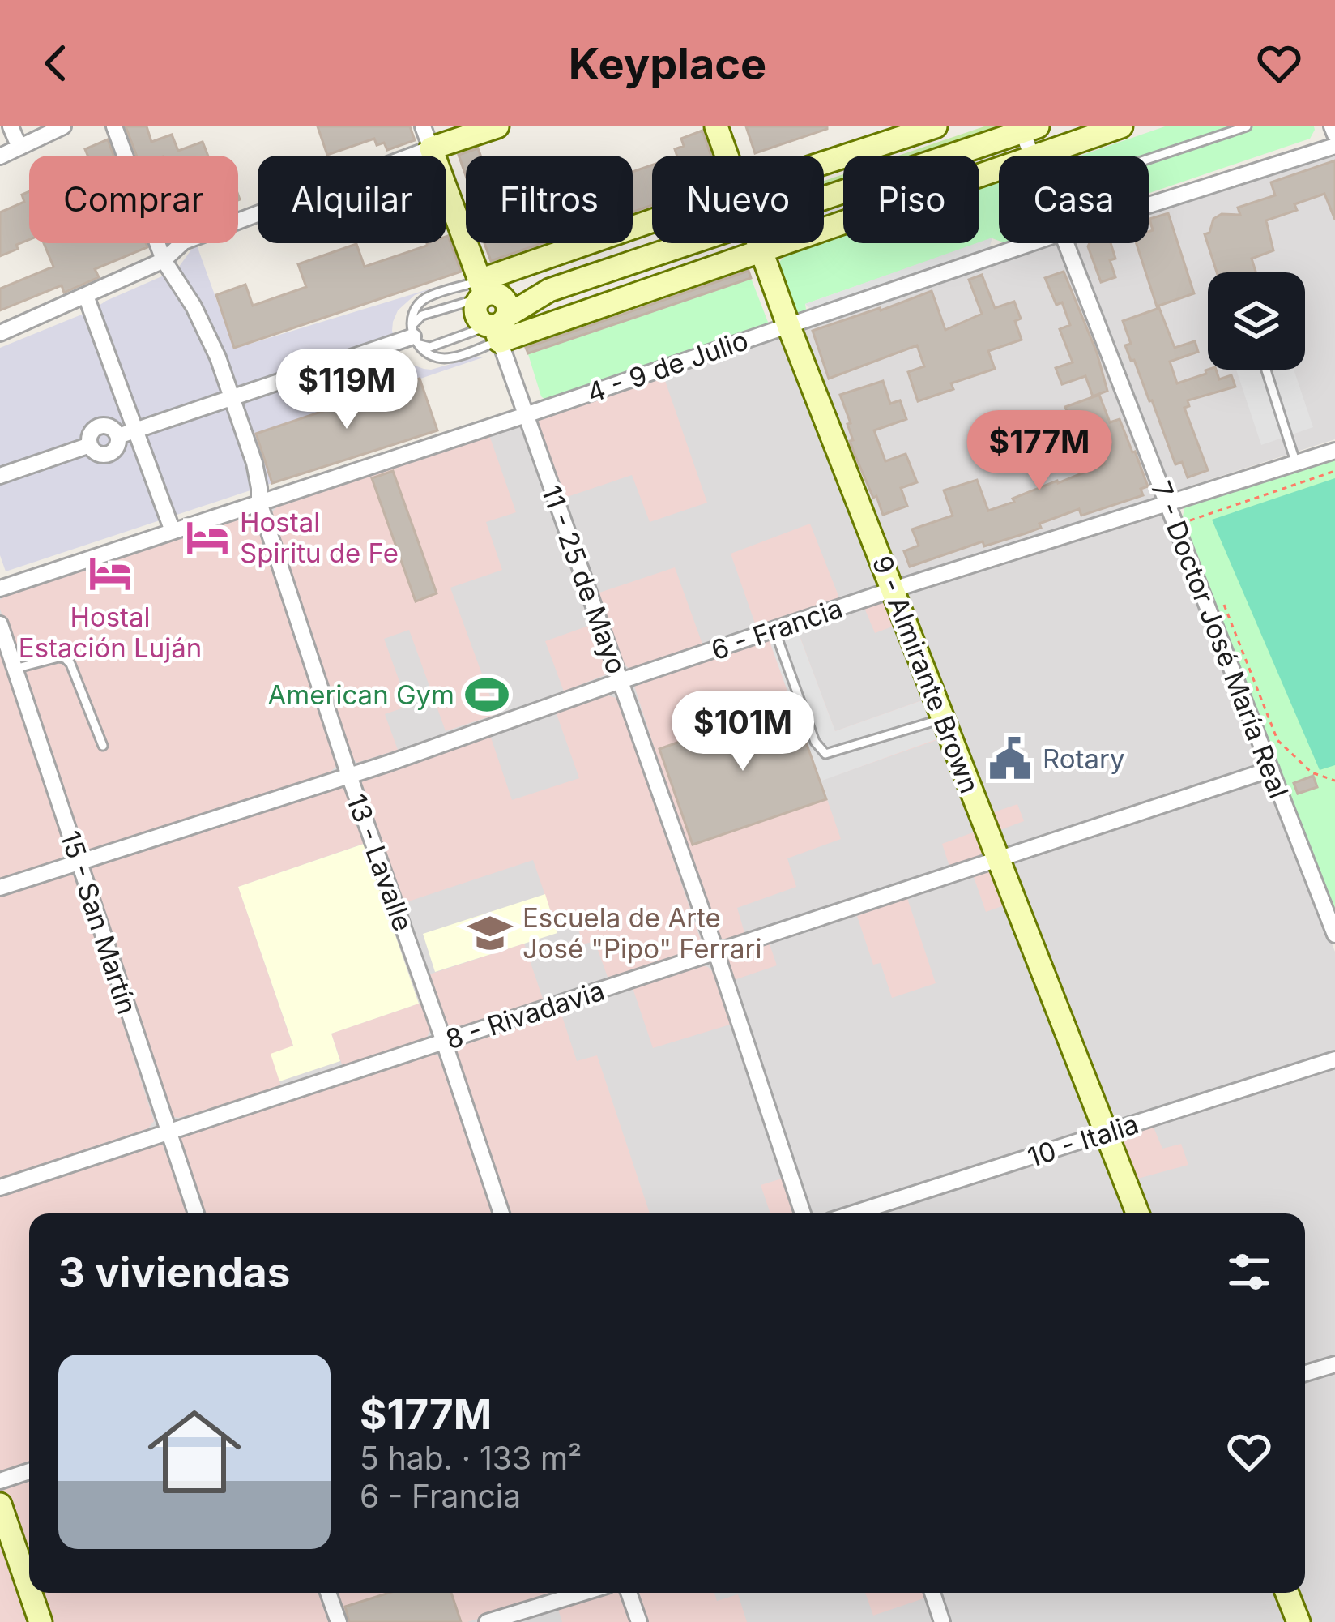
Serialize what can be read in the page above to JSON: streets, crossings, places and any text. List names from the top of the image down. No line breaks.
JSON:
{"streets":{"street":["4 - 9 de Julio","11 - 25 de Mayo","6 - Francia","7 - Doctor José María Real","9 - Almirante Brown","13 - Lavalle","15 - San Martín","8 - Rivadavia","10 - Italia"]},"crossings":[["4 - 9 de Julio","11 - 25 de Mayo"],["4 - 9 de Julio","9 - Almirante Brown"],["4 - 9 de Julio","13 - Lavalle"],["11 - 25 de Mayo","6 - Francia"],["11 - 25 de Mayo","8 - Rivadavia"],["6 - Francia","7 - Doctor José María Real"],["6 - Francia","9 - Almirante Brown"],["6 - Francia","13 - Lavalle"],["6 - Francia","15 - San Martín"],["7 - Doctor José María Real","8 - Rivadavia"],["9 - Almirante Brown","8 - Rivadavia"],["9 - Almirante Brown","10 - Italia"],["13 - Lavalle","8 - Rivadavia"],["15 - San Martín","8 - Rivadavia"]],"places":{"hotel":["Hostal Spiritu de Fe","Hostal Estación Luján"],"sports":["American Gym"],"public building":["Rotary"],"school or university":["Escuela de Arte José \"Pipo\" Ferrari"]},"page":{"header":"Keyplace","chip":["Comprar","Alquilar","Filtros","Nuevo","Piso","Casa"],"price":["$119M","$177M","$101M"],"heading":"3 viviendas","list":[{"name":"$177M","note":"5 hab. · 133 m² · 6 - Francia"}]}}
